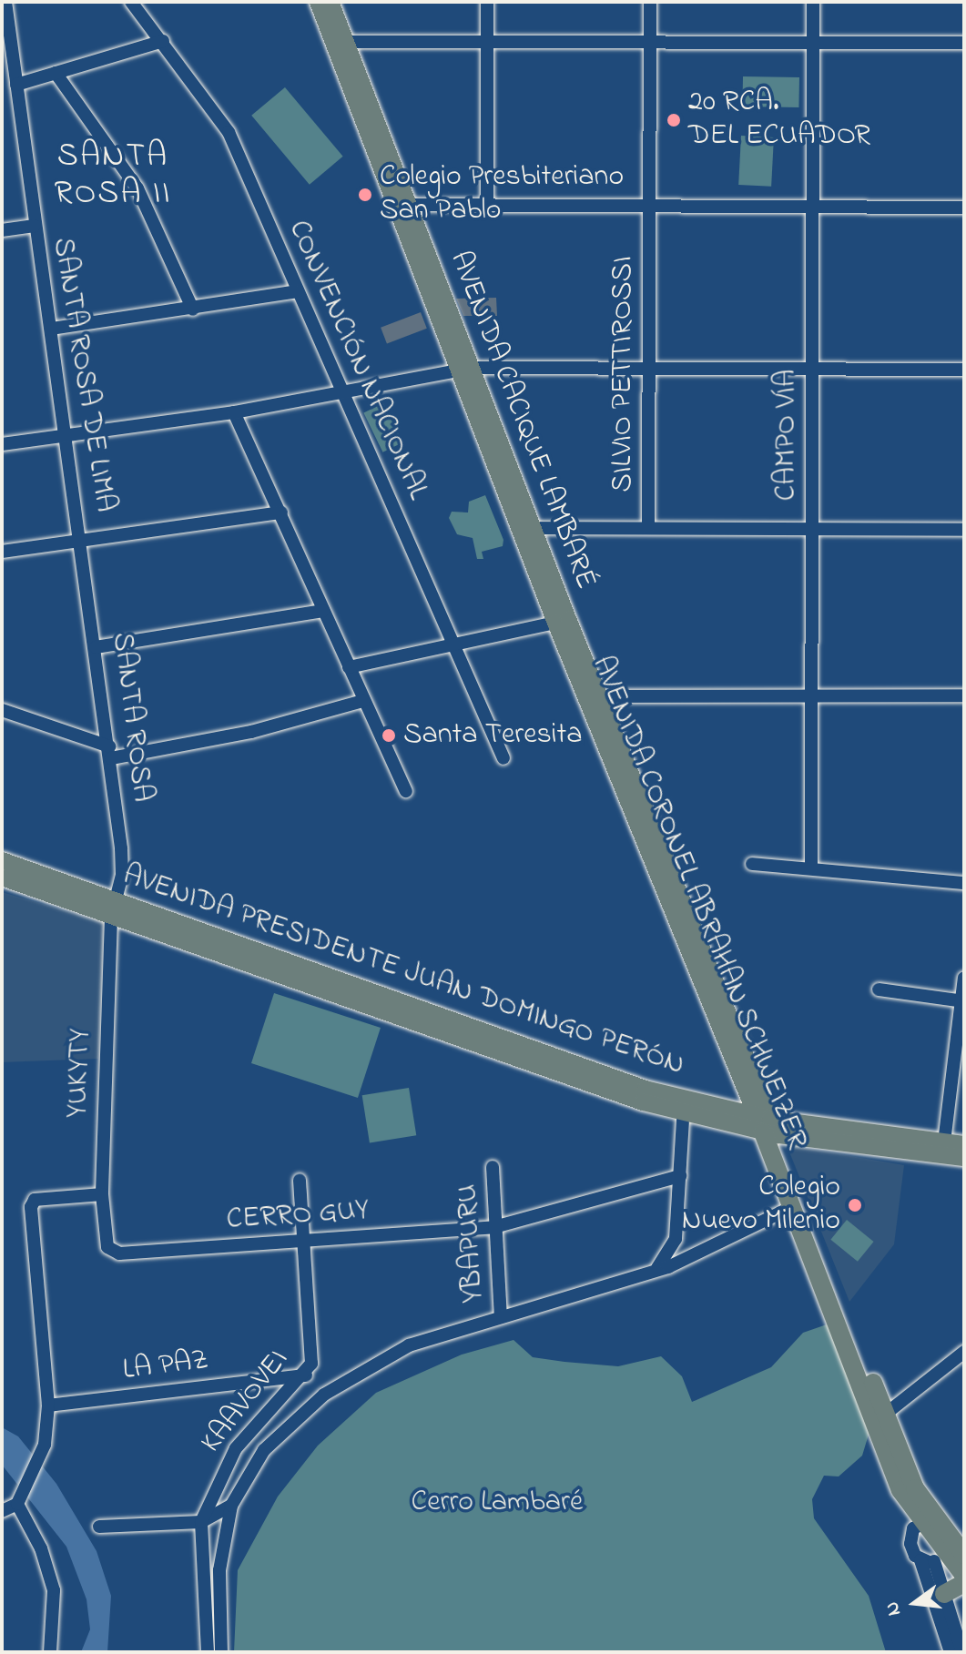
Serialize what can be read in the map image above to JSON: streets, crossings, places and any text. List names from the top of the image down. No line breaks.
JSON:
{"streets":{"highway":["AVENIDA CORONEL ABRAHAN SCHWEIZER"],"main road":["AVENIDA CACIQUE LAMBARÉ","AVENIDA PRESIDENTE JUAN DOMINGO PERÓN"],"street":["CONVENCIÓN NACIONAL","SILVIO PETTIROSSI","SANTA ROSA DE LIMA","CAMPO VÍA","SANTA ROSA","YUKYTY","CERRO GUY","YBAPURU","LA PAZ","KAAVOVEI"]},"crossings":[["SANTA ROSA DE LIMA","SANTA ROSA"],["AVENIDA CACIQUE LAMBARÉ","AVENIDA CORONEL ABRAHAN SCHWEIZER"],["SANTA ROSA","AVENIDA PRESIDENTE JUAN DOMINGO PERÓN"],["SANTA ROSA","YUKYTY"],["AVENIDA CORONEL ABRAHAN SCHWEIZER","AVENIDA PRESIDENTE JUAN DOMINGO PERÓN"],["AVENIDA PRESIDENTE JUAN DOMINGO PERÓN","YUKYTY"],["YUKYTY","CERRO GUY"],["CERRO GUY","YBAPURU"],["CERRO GUY","KAAVOVEI"],["LA PAZ","KAAVOVEI"]],"districts":["SANTA ROSA II"],"parks":["Cerro Lambaré"],"places":["20 RCA. DEL ECUADOR","Colegio Presbiteriano San Pablo","Santa Teresita","Colegio Nuevo Milenio"],"north":"left"}
